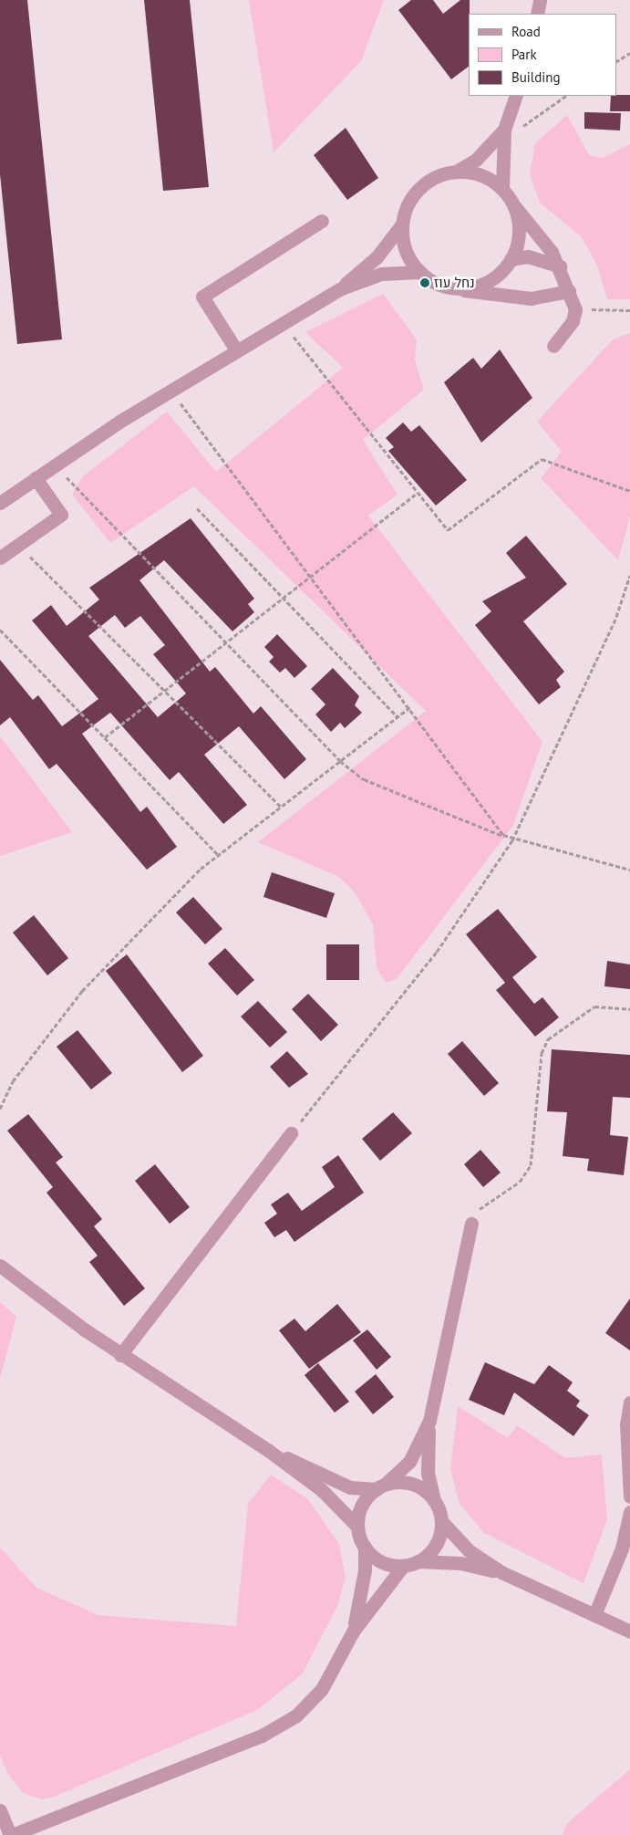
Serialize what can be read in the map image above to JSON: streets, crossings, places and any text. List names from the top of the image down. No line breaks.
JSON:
{"places":["נחל עוז"],"legend":["Road","Park","Building"]}
